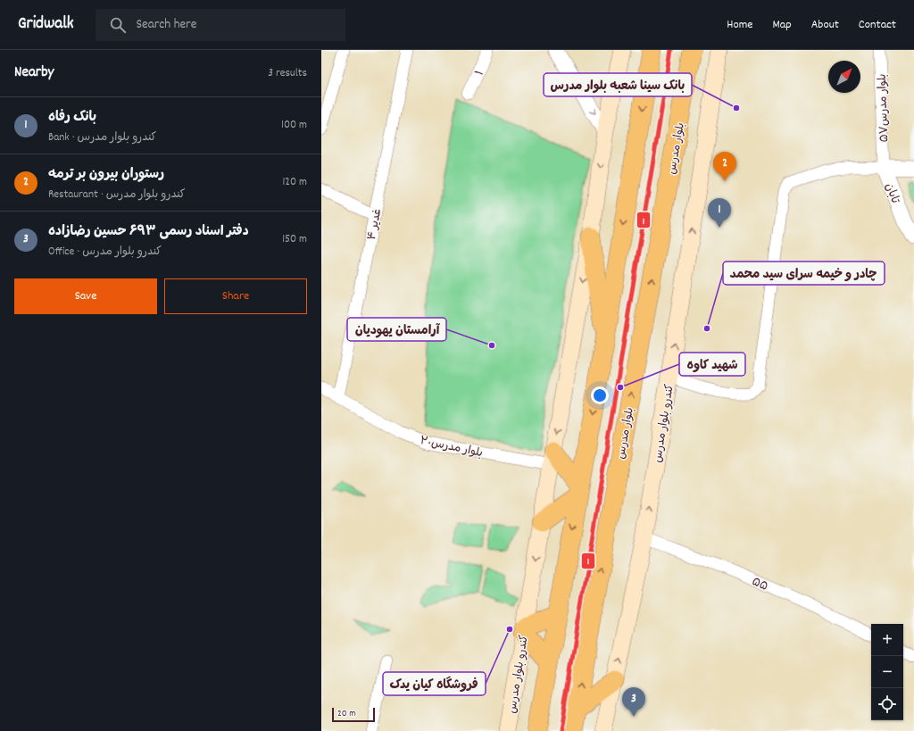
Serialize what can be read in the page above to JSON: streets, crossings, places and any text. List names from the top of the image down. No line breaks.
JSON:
{"streets":{"main road":["بلوار مدرس","کندرو بلوار مدرس"],"street":["۱","بلوار مدرس۵۷","تابان","غدیر ۴","بلوار مدرس۲۰","۵۵"]},"crossings":[["بلوار مدرس۵۷","تابان"],["غدیر ۴","بلوار مدرس۲۰"],["کندرو بلوار مدرس","بلوار مدرس۲۰"],["کندرو بلوار مدرس","۵۵"]],"places":["بانک سینا شعبه بلوار مدرس","چادر و خیمه سرای سید محمد","آرامستان یهودیان","شهید کاوه","فروشگاه کیان یدک"],"lines":["transit line 1"],"scale_bar":"20 m","north":"top right","page":{"header":"Gridwalk","search":"Search here","nav":["Home","Map","About","Contact"],"heading":["Nearby","3 results"],"list":[{"mark":"1","name":"بانک رفاه","note":"Bank · کندرو بلوار مدرس","value":"100 m"},{"mark":"2","name":"رستوران بیرون بر ترمه","note":"Restaurant · کندرو بلوار مدرس","value":"120 m"},{"mark":"3","name":"دفتر اسناد رسمی ۶۹۳ حسین رضازاده","note":"Office · کندرو بلوار مدرس","value":"150 m"}],"pins":["2","1","3"],"buttons":["Save","Share"],"map_buttons":["+","−"],"scale":"20 m"}}
